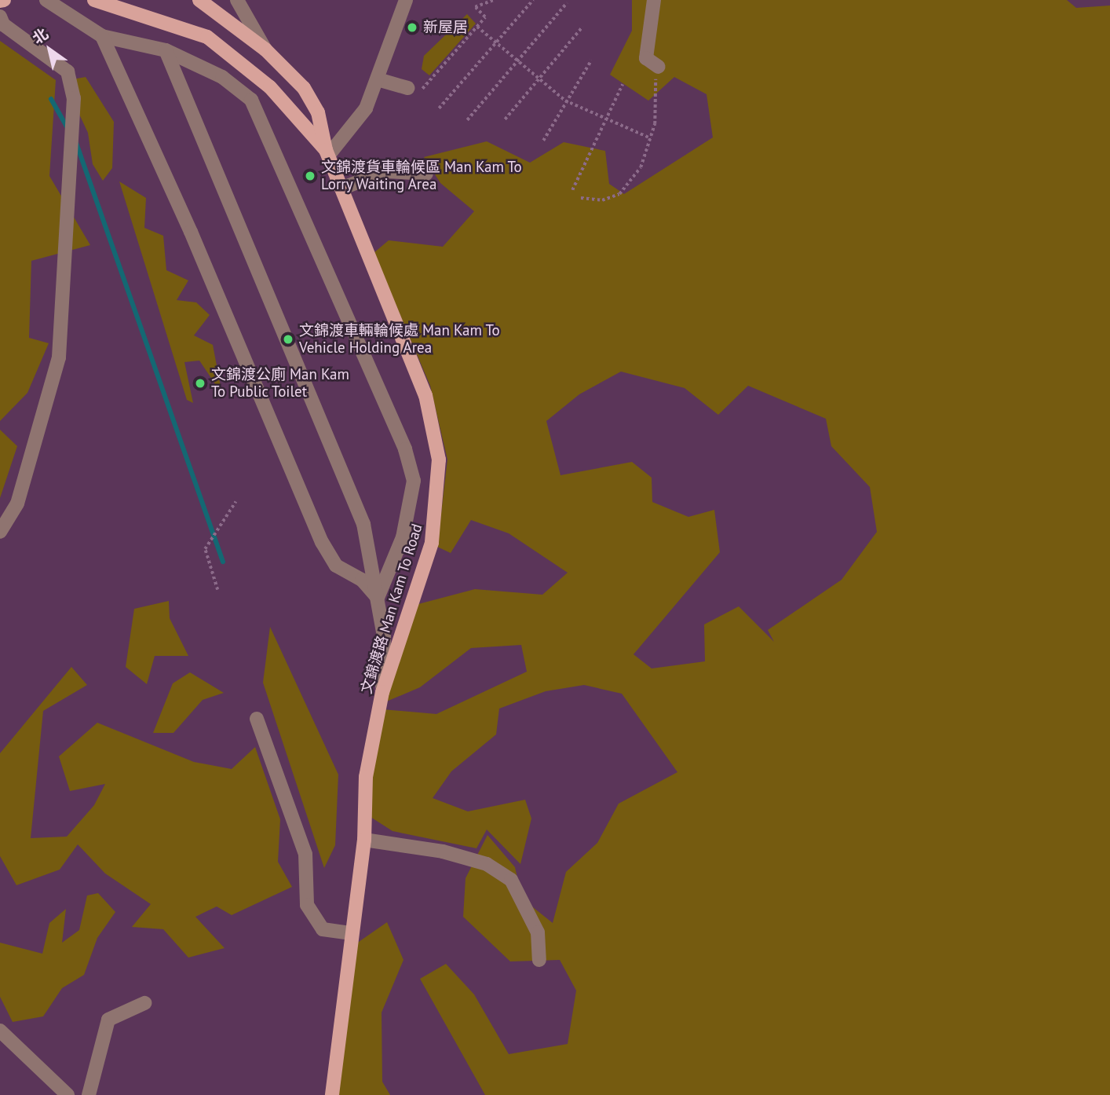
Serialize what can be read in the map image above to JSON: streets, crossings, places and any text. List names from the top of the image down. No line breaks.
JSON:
{"streets":{"main road":["文錦渡路 Man Kam To Road"]},"places":["新屋居","文錦渡貨車輪候區 Man Kam To Lorry Waiting Area","文錦渡車輛輪候處 Man Kam To Vehicle Holding Area","文錦渡公廁 Man Kam To Public Toilet"],"north":"top left"}
